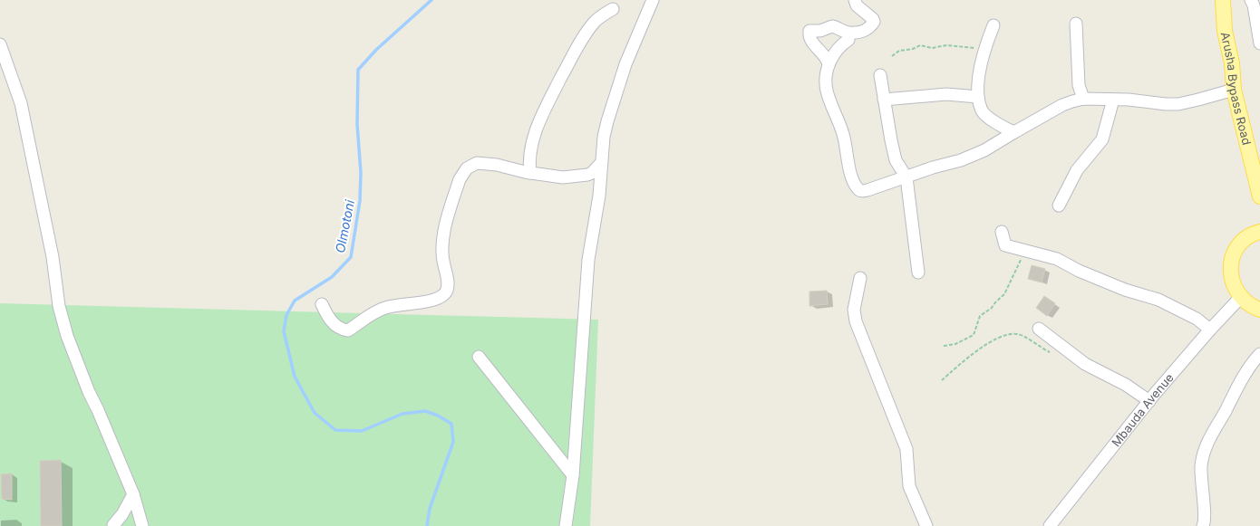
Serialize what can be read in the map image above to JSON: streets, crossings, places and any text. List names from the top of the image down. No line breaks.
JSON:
{"streets":{"main road":["Arusha Bypass Road"],"street":["Mbauda Avenue"]},"water":["Olmotoni"]}
